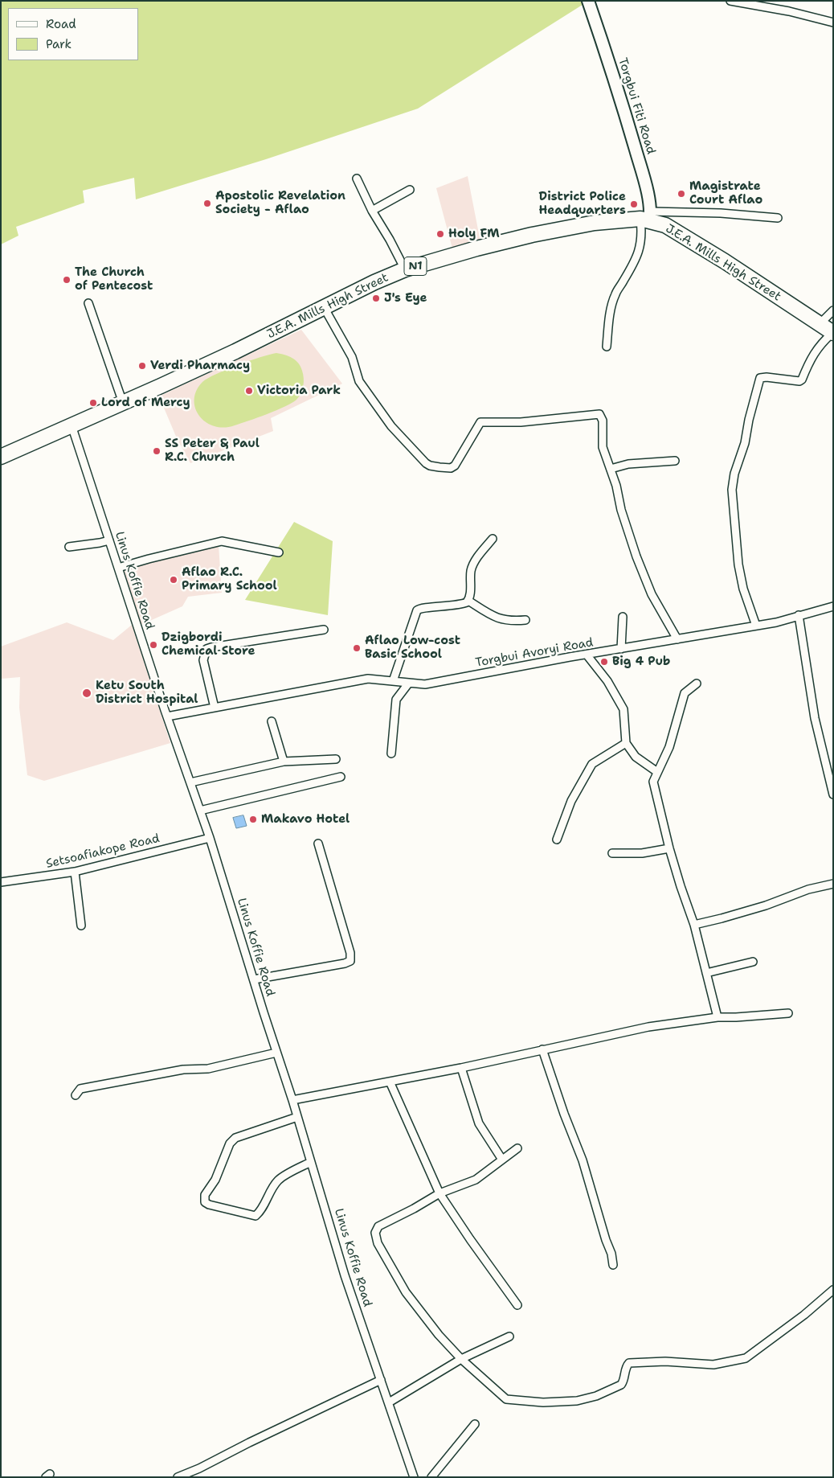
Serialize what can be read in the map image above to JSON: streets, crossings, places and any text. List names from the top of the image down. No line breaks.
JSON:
{"streets":{"highway":["J.E.A. Mills High Street","N1"],"street":["Torgbui Fiti Road","Linus Koffie Road","Torgbui Avoryi Road","Setsoafiakope Road"]},"crossings":[["Torgbui Fiti Road","J.E.A. Mills High Street"],["J.E.A. Mills High Street","Linus Koffie Road"],["Linus Koffie Road","Torgbui Avoryi Road"],["Linus Koffie Road","Setsoafiakope Road"]],"places":["Magistrate Court Aflao","Apostolic Revelation Society - Aflao","District Police Headquarters","Holy FM","The Church of Pentecost","J's Eye","Verdi Pharmacy","Victoria Park","Lord of Mercy","SS Peter & Paul R.C. Church","Aflao R.C. Primary School","Dzigbordi Chemical Store","Aflao Low-cost Basic School","Big 4 Pub","Ketu South District Hospital","Makavo Hotel"],"legend":["Road","Park"]}
